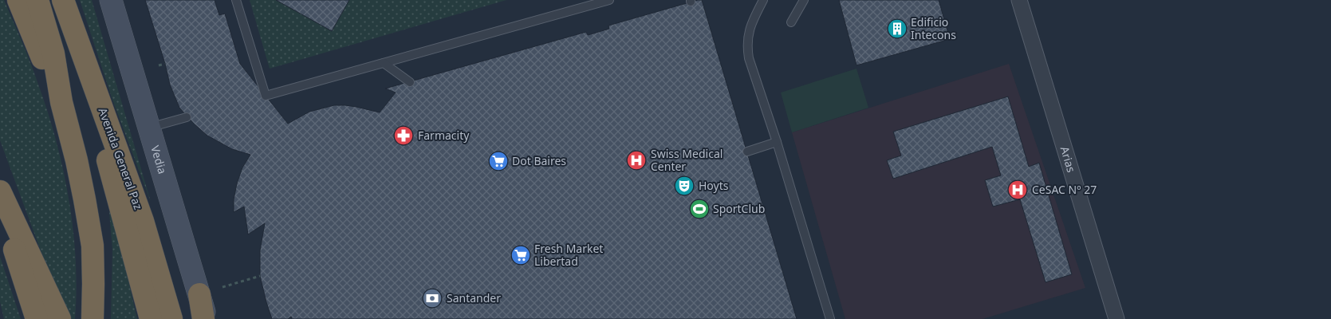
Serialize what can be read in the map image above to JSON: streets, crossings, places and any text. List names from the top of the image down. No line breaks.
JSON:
{"streets":{"highway":["Avenida General Paz"],"street":["Vedia","Arias"]},"places":{"building":["Edificio Intecons"],"pharmacy":["Farmacity"],"hospital":["Swiss Medical Center","CeSAC Nº 27"],"supermarket":["Dot Baires","Fresh Market Libertad"],"theatre":["Hoyts"],"sports":["SportClub"],"bank":["Santander"]}}
